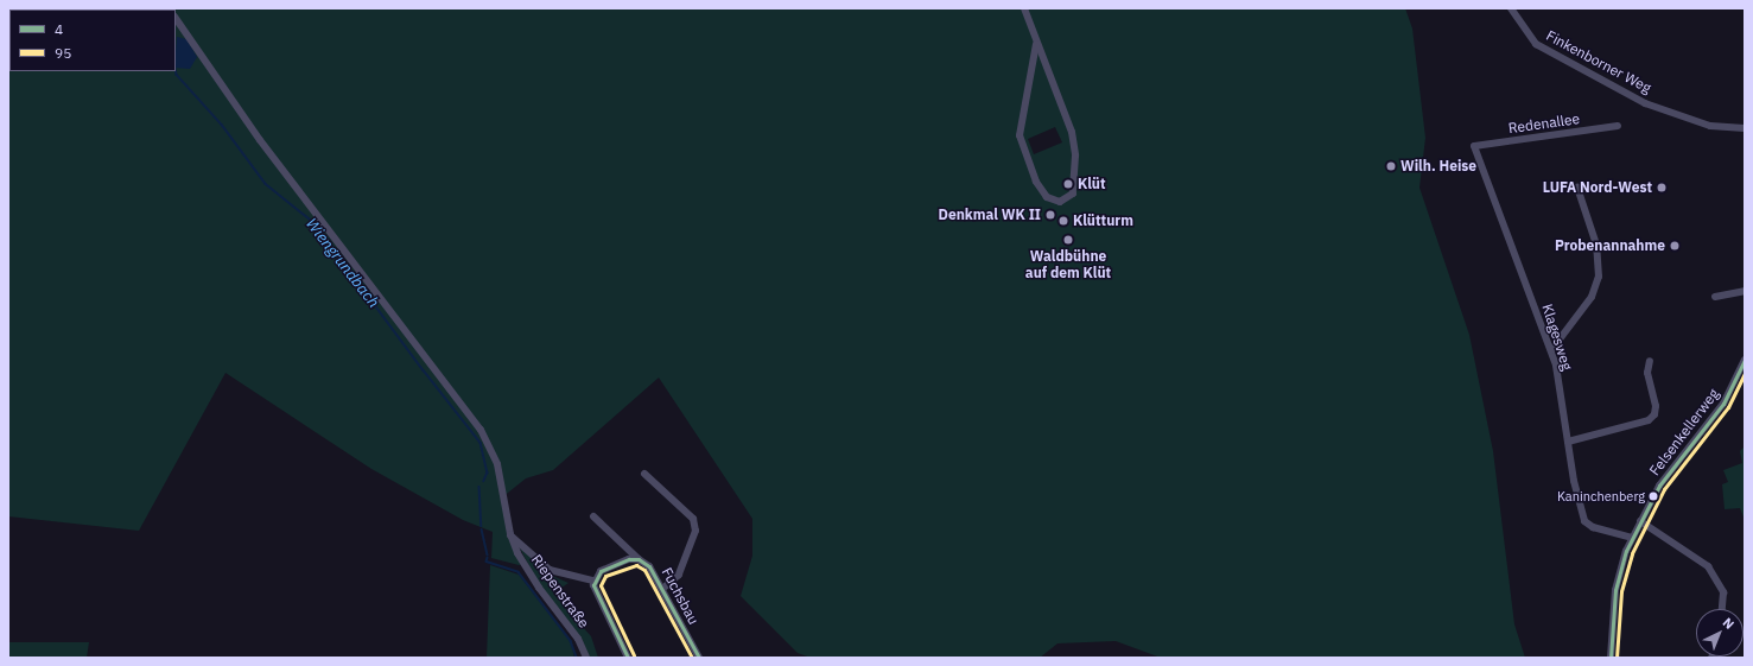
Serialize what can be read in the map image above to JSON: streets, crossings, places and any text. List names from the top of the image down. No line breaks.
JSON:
{"streets":{"street":["Finkenborner Weg","Redenallee","Klagesweg","Felsenkellerweg","Riepenstraße","Fuchsbau"]},"crossings":[["Redenallee","Klagesweg"],["Klagesweg","Felsenkellerweg"]],"water":["Wiengrundbach"],"places":["Wilh. Heise","Klüt","LUFA Nord-West","Denkmal WK II","Klütturm","Waldbühne auf dem Klüt","Probenannahme","Kaninchenberg"],"lines":["transit line 4","transit line 95"],"legend":["4","95"],"north":"top right"}
